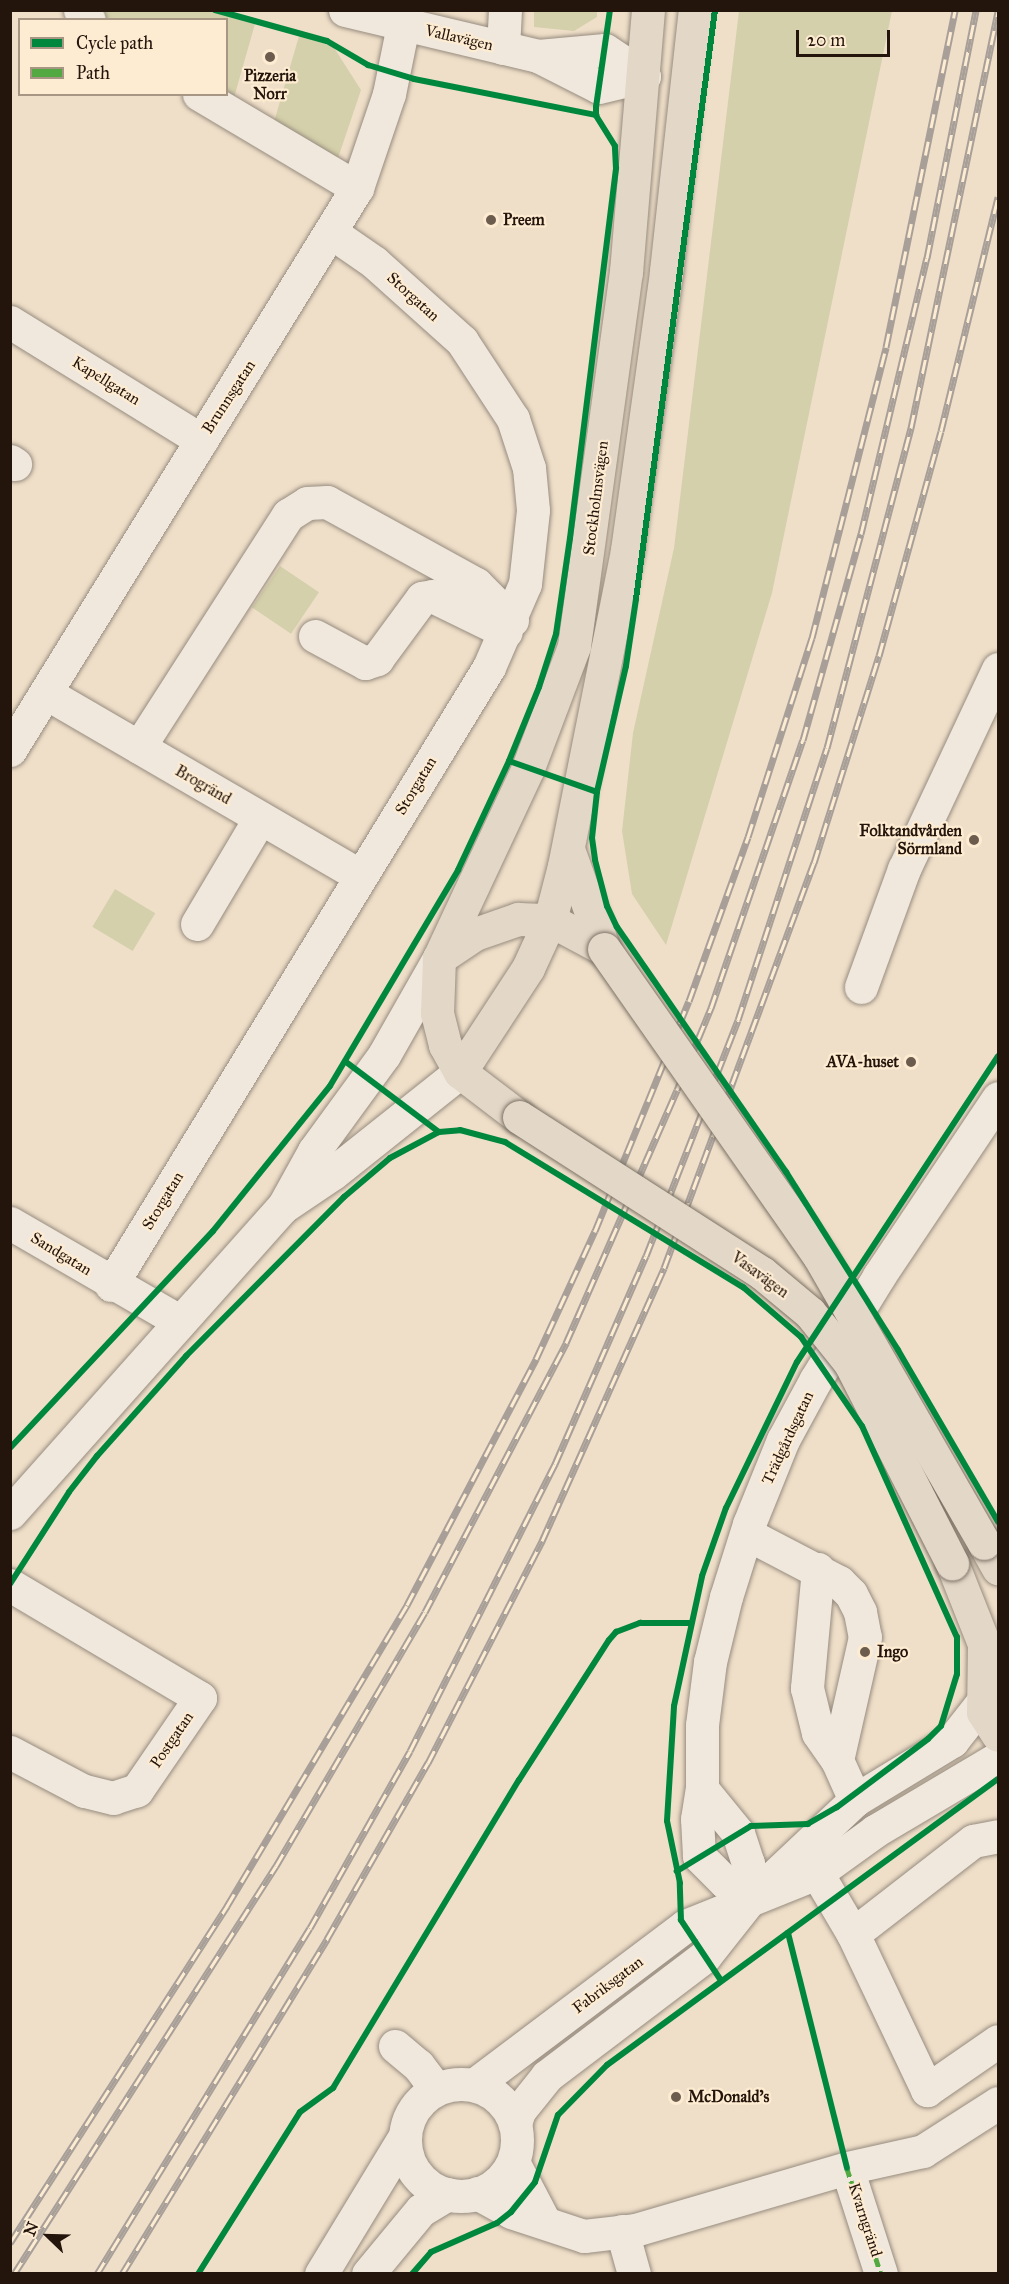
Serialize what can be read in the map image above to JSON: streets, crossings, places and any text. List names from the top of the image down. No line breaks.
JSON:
{"streets":{"main road":["Stockholmsvägen","Vasavägen"],"street":["Vallavägen","Storgatan","Kapellgatan","Brunnsgatan","Brogränd","Sandgatan","Trädgårdsgatan","Postgatan","Fabriksgatan","Kvarngränd"]},"crossings":[["Vallavägen","Brunnsgatan"],["Vallavägen","Stockholmsvägen"],["Storgatan","Brunnsgatan"],["Storgatan","Brogränd"],["Storgatan","Sandgatan"],["Kapellgatan","Brunnsgatan"],["Brunnsgatan","Brogränd"],["Stockholmsvägen","Vasavägen"],["Vasavägen","Fabriksgatan"],["Trädgårdsgatan","Fabriksgatan"]],"places":["Pizzeria Norr","Preem","Folktandvården Sörmland","AVA-huset","Ingo","McDonald's"],"legend":["Cycle path","Path"],"scale_bar":"20 m","north":"top left"}
